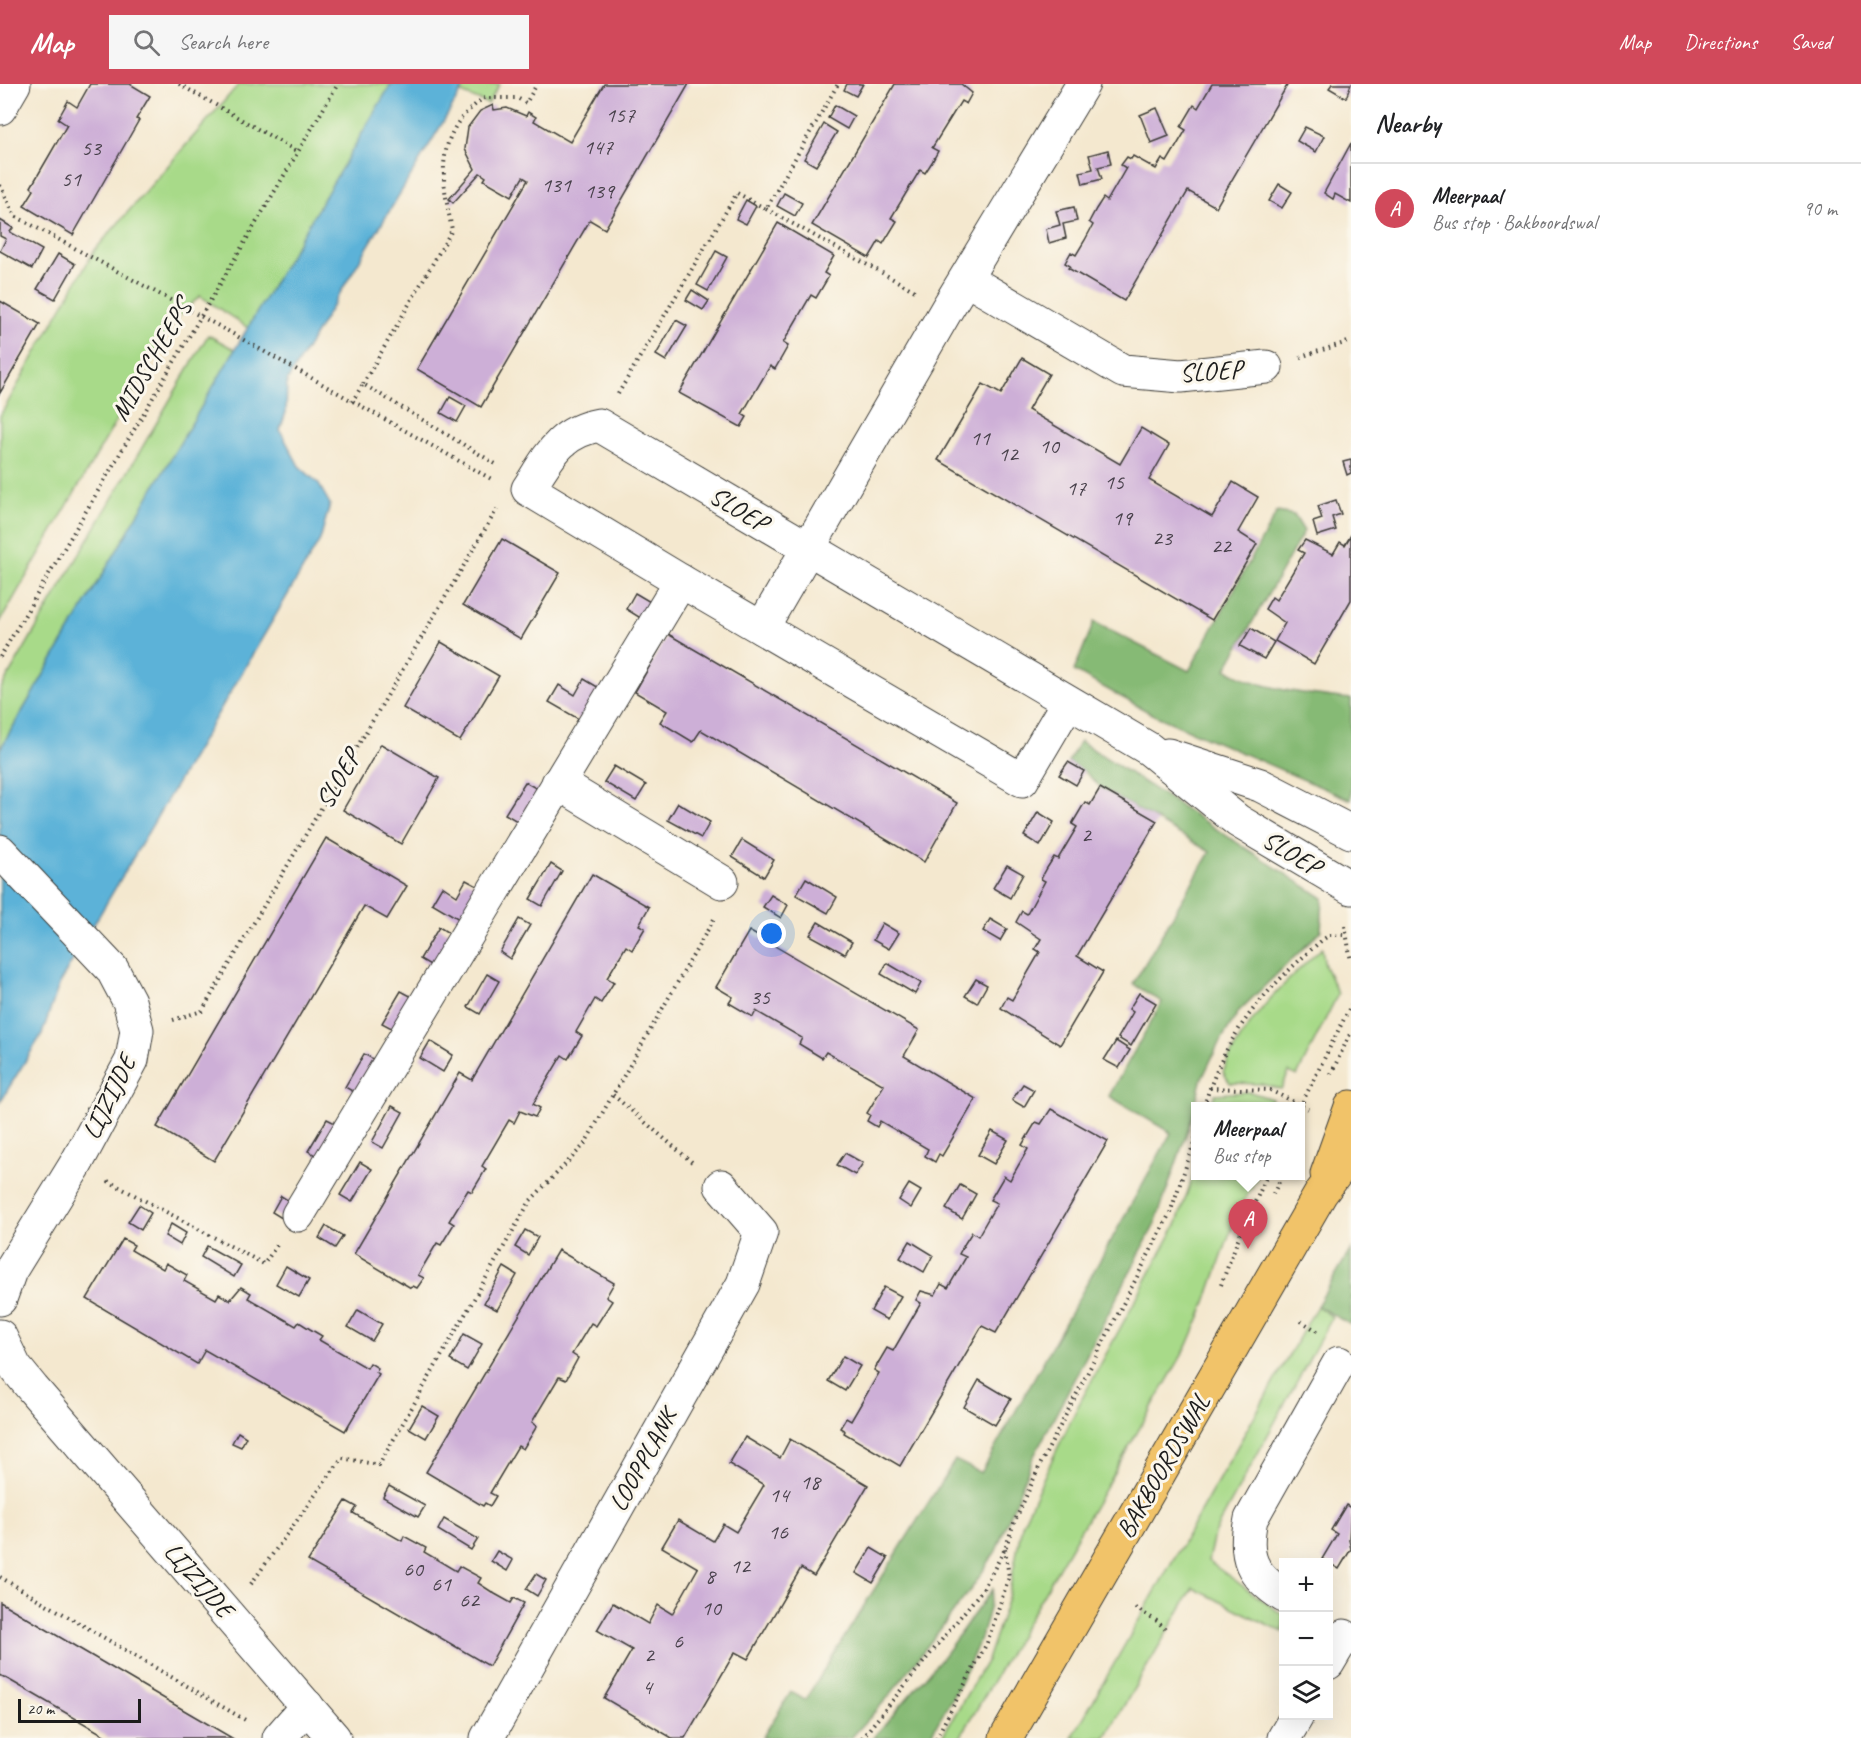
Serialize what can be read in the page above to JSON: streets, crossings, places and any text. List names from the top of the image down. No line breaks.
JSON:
{"streets":{"main road":["BAKBOORDSWAL"],"street":["SLOEP","LIJZIJDE","LOOPPLANK"],"path":["MIDSCHEEPS"]},"crossings":[["SLOEP","LIJZIJDE"]],"house_numbers":["157","147","53","51","131","139","11","10","12","15","17","19","23","22","2","35","18","14","16","12","60","8","61","62","10","6","2","4"],"scale_bar":"20 m","page":{"header":"Map","search":"Search here","nav":["Map","Directions","Saved"],"heading":"Nearby","list":[{"mark":"A","name":"Meerpaal","note":"Bus stop · Bakboordswal","value":"90 m"}],"popup":["Meerpaal","Bus stop"],"pins":"A","map_buttons":["+","−"],"scale":"20 m"}}
